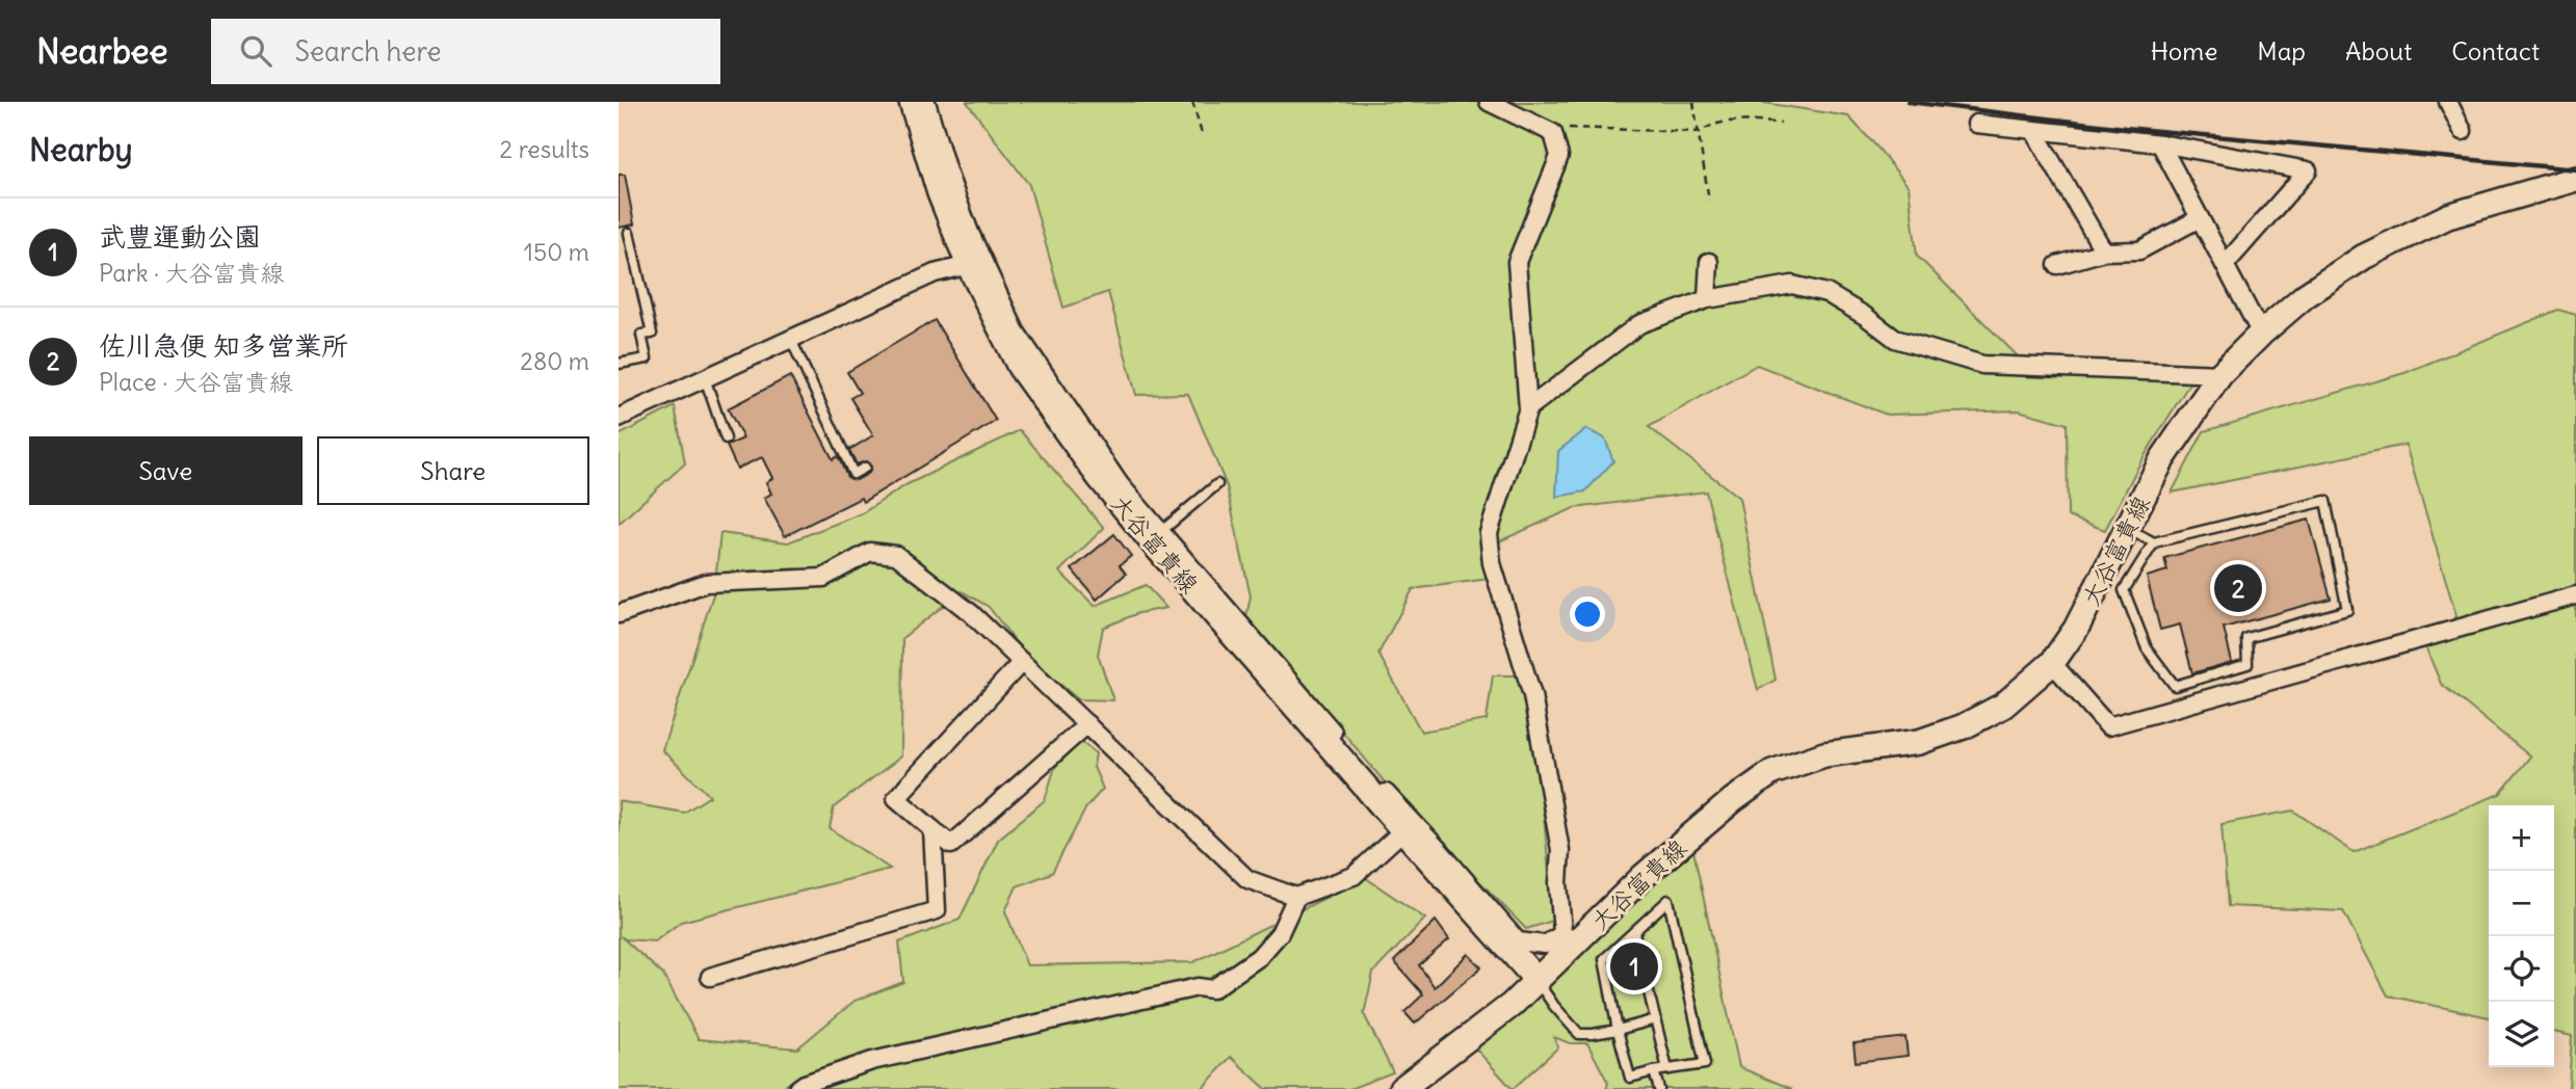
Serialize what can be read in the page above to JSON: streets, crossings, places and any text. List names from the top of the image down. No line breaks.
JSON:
{"streets":{"main road":["大谷富貴線"]},"page":{"header":"Nearbee","search":"Search here","nav":["Home","Map","About","Contact"],"heading":["Nearby","2 results"],"list":[{"mark":"1","name":"武豊運動公園","note":"Park · 大谷富貴線","value":"150 m"},{"mark":"2","name":"佐川急便 知多営業所","note":"Place · 大谷富貴線","value":"280 m"}],"buttons":["Save","Share"],"pins":["2","1"],"map_buttons":["+","−"]}}
